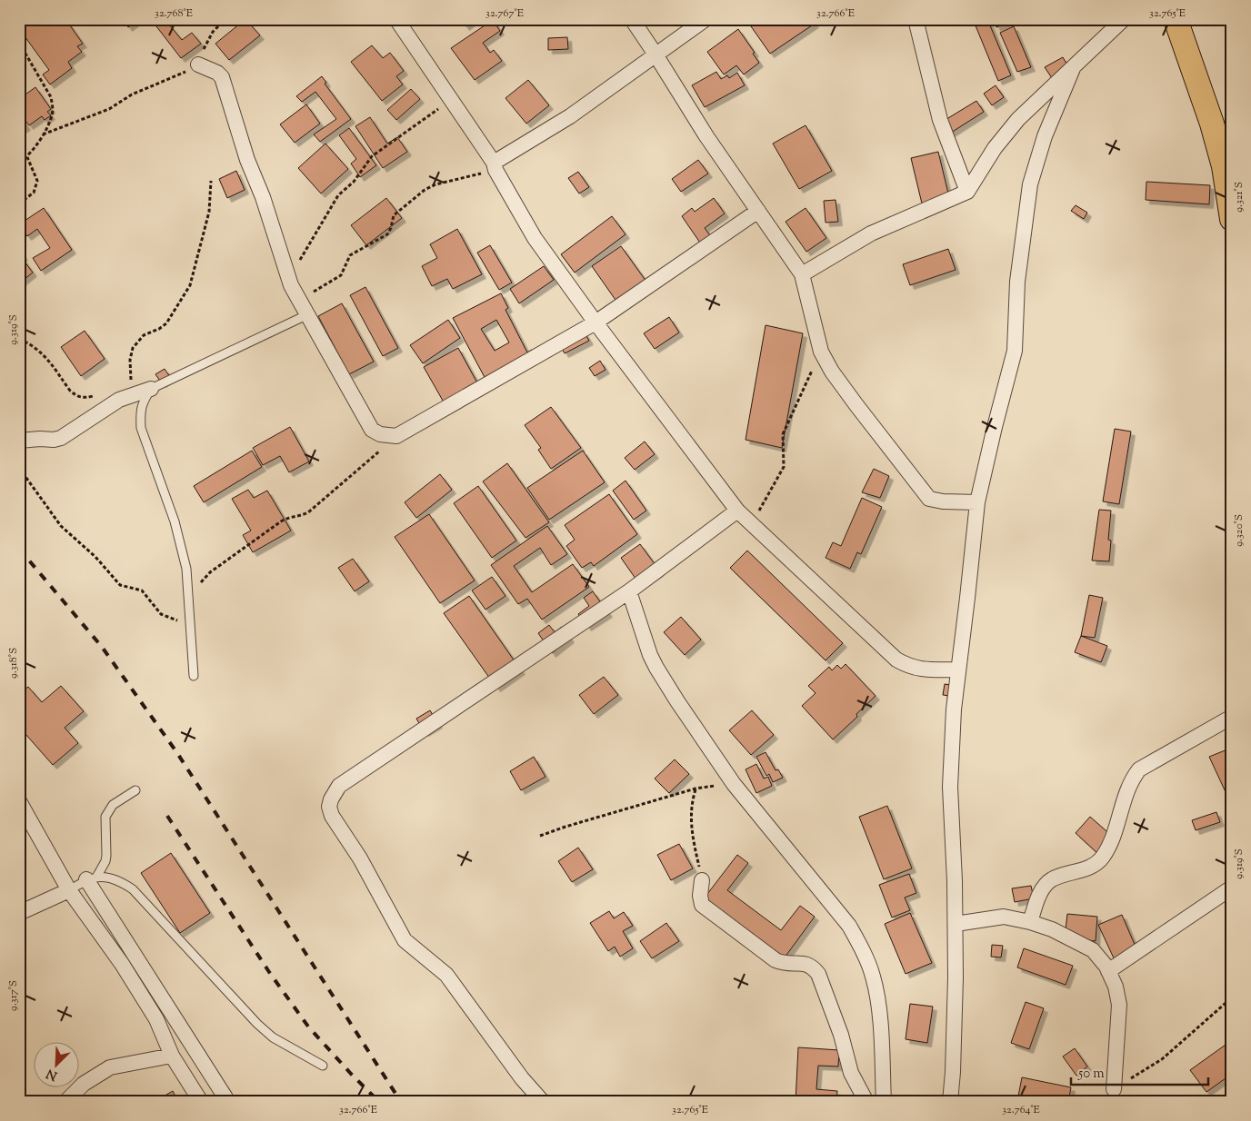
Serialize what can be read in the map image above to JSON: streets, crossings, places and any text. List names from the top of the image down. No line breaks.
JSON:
{"scale_bar":"50 m","north":"bottom left","coordinates":["32.768°E","32.767°E","32.766°E","32.765°E","9.321°S","9.319°S","9.320°S","9.318°S","9.317°S","32.764°E"]}
